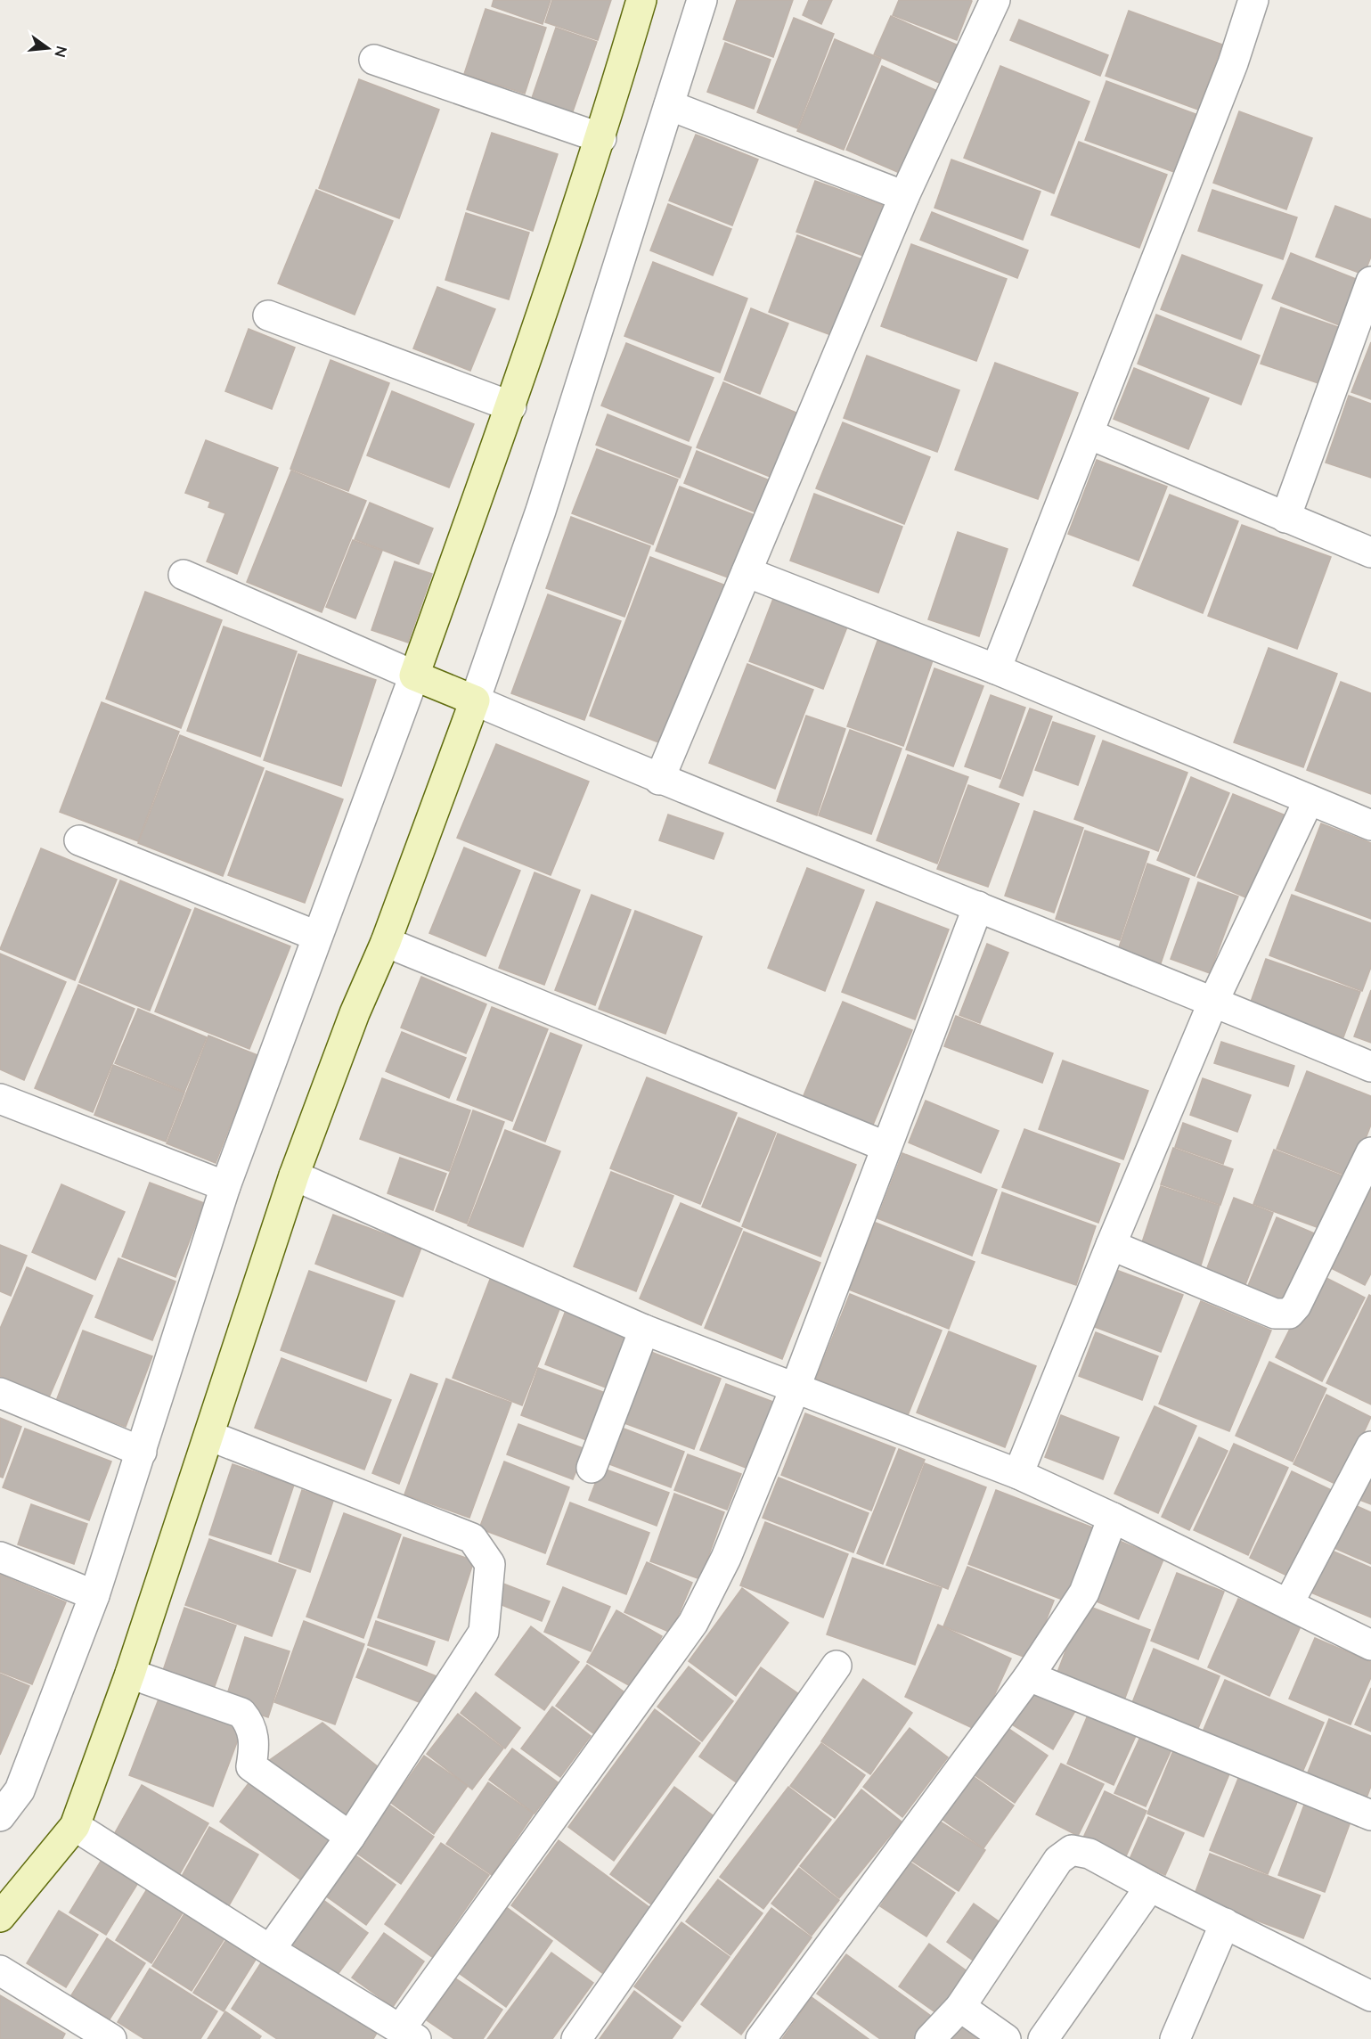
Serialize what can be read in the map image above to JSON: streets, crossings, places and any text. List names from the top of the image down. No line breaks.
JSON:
{"north":"right"}
